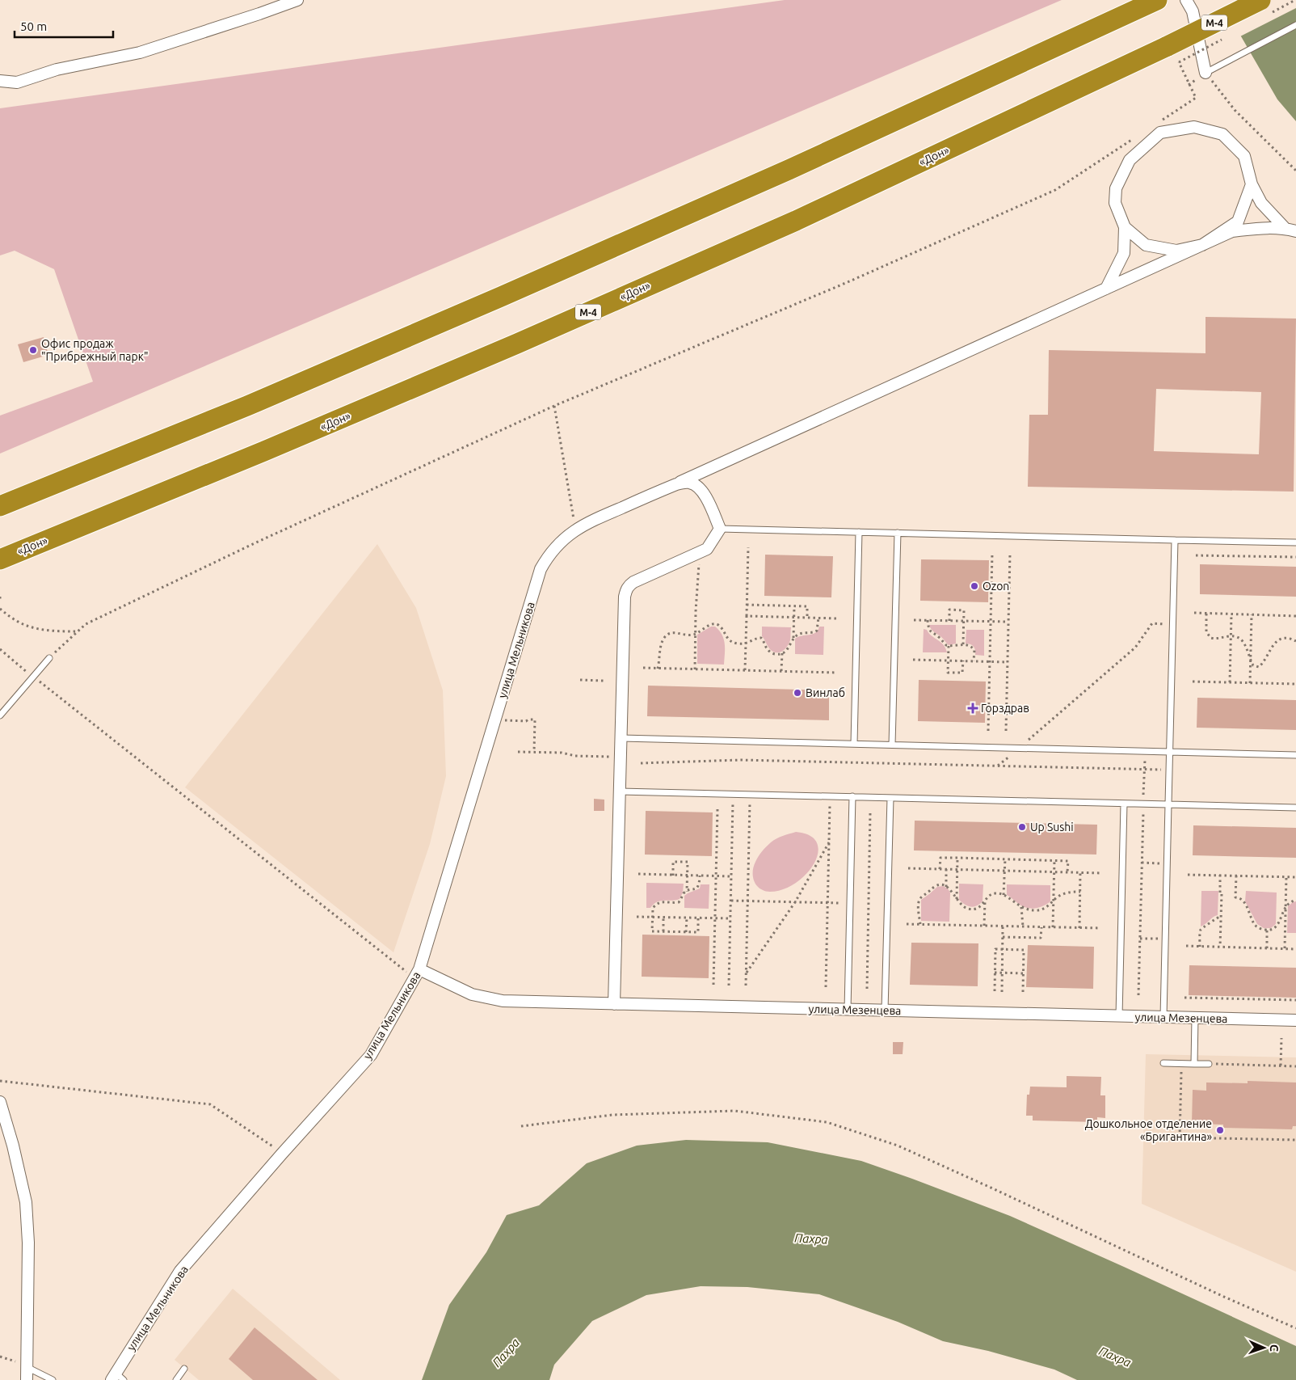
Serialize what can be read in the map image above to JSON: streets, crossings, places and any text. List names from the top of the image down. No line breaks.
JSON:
{"streets":{"highway":["М-4","«Дон»"],"street":["улица Мельникова","улица Мезенцева"]},"crossings":[["улица Мельникова","улица Мезенцева"]],"water":["Пахра"],"places":{"other":["Офис продаж \"Прибрежный парк\"","Ozon","Винлаб","Up Sushi","Дошкольное отделение «Бригантина»"],"health":["Горздрав"]},"scale_bar":"50 m","north":"right"}
